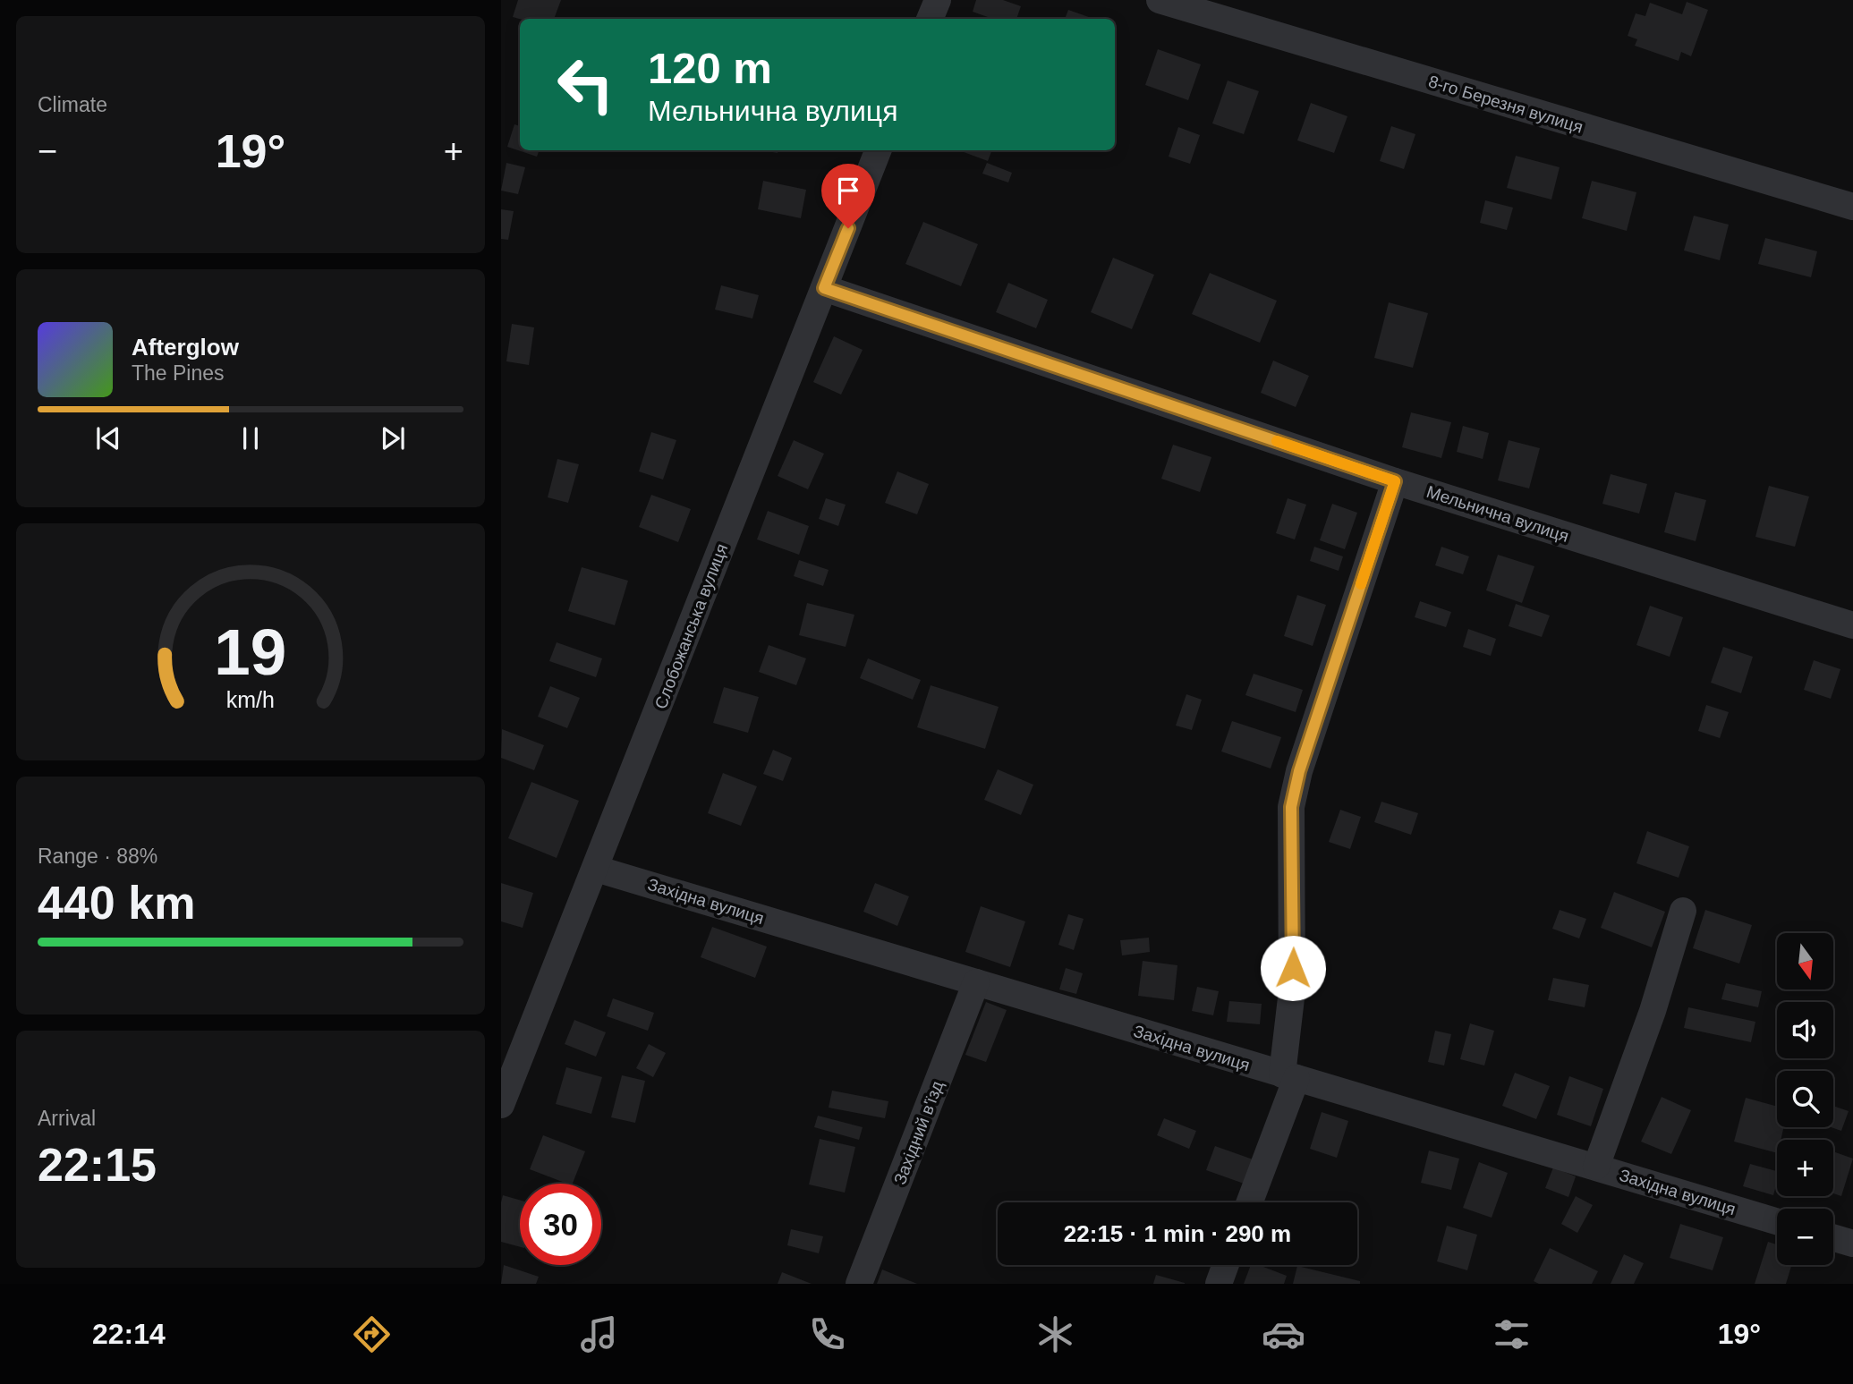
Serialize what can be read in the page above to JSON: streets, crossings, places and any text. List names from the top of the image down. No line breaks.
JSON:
{"streets":{"street":["8-го Березня вулиця","Мельнична вулиця","Слобожанська вулиця","Західна вулиця","Західний в'їзд"]},"crossings":[["Мельнична вулиця","Слобожанська вулиця"],["Слобожанська вулиця","Західна вулиця"],["Західна вулиця","Західний в'їзд"]],"north":"bottom","page":{"tile":["Climate",["Range · 88%","440 km"],["Arrival","22:15"]],"turn":["120 m","Мельнична вулиця"],"heat":["−","19°","+"],"song":["Afterglow","The Pines"],"map_buttons":["+","−"],"limit":"30","trip":"22:15 · 1 min · 290 m","tabs":["22:14","19°"],"gauge":["19","km/h"]}}
